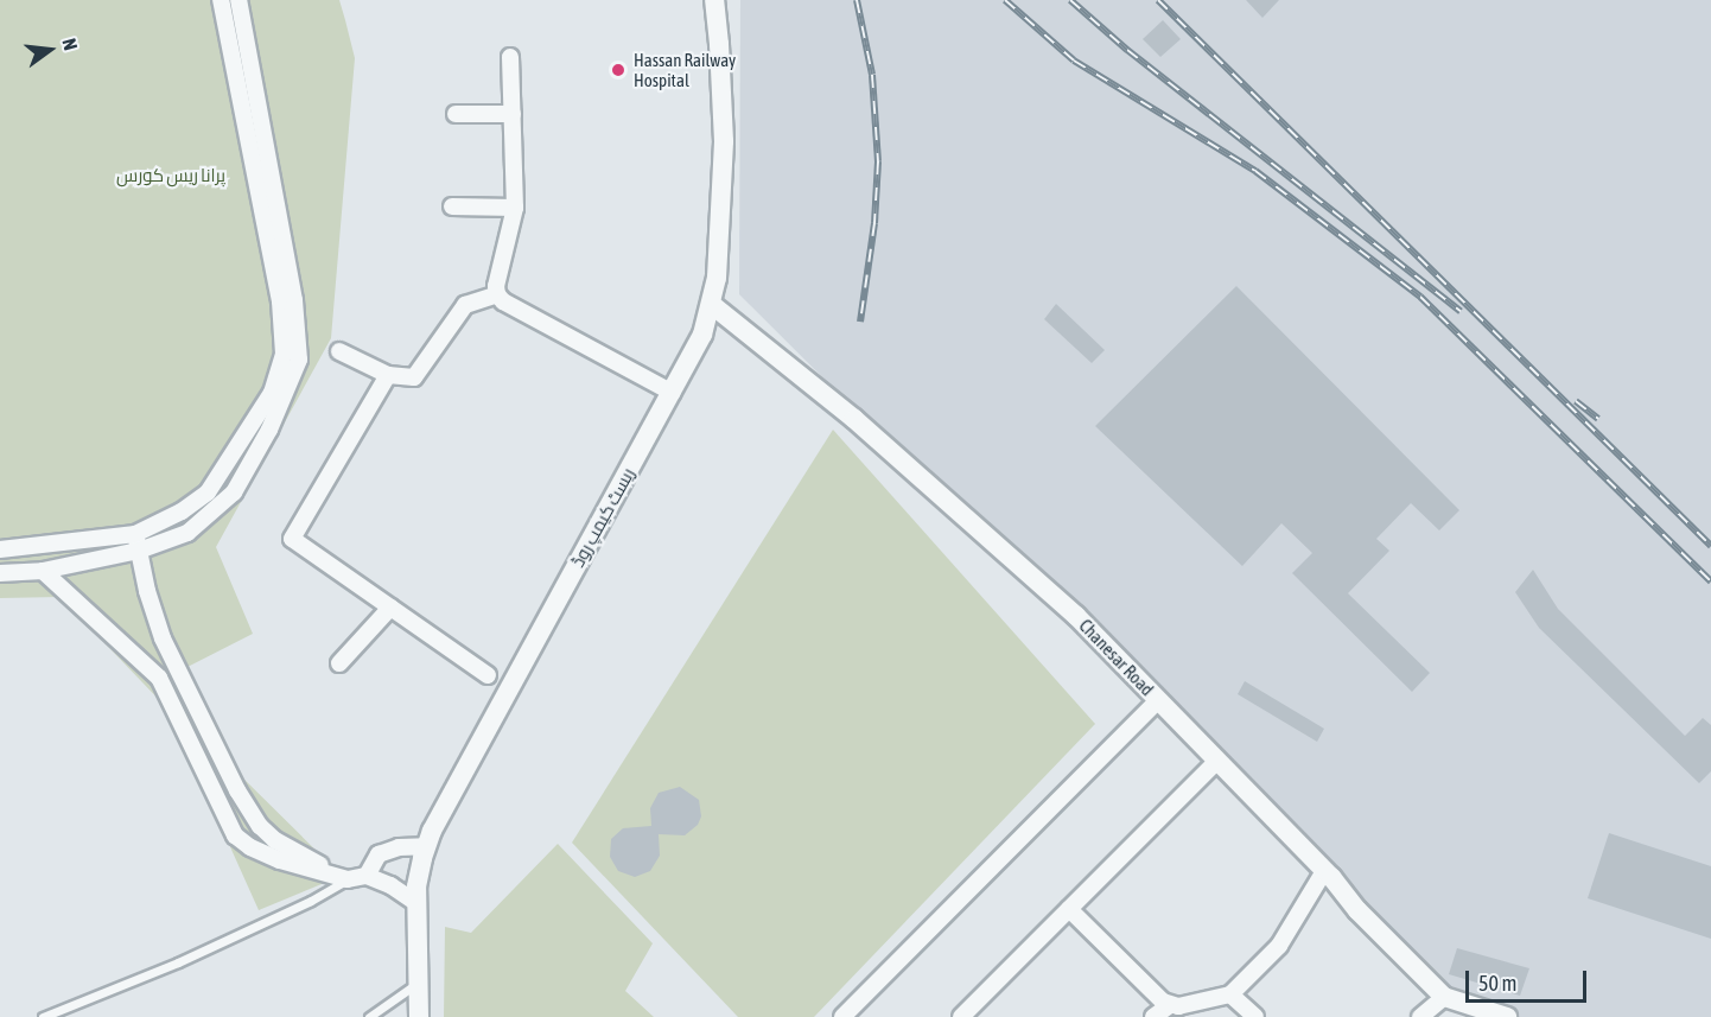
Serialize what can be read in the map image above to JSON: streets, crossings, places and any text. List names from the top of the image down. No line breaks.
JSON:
{"streets":{"street":["ریسٹ کیمپ روڈ","Chanesar Road"]},"crossings":[["ریسٹ کیمپ روڈ","Chanesar Road"]],"parks":["پرانا ریس کورس"],"places":["Hassan Railway Hospital"],"scale_bar":"50 m","north":"right"}
